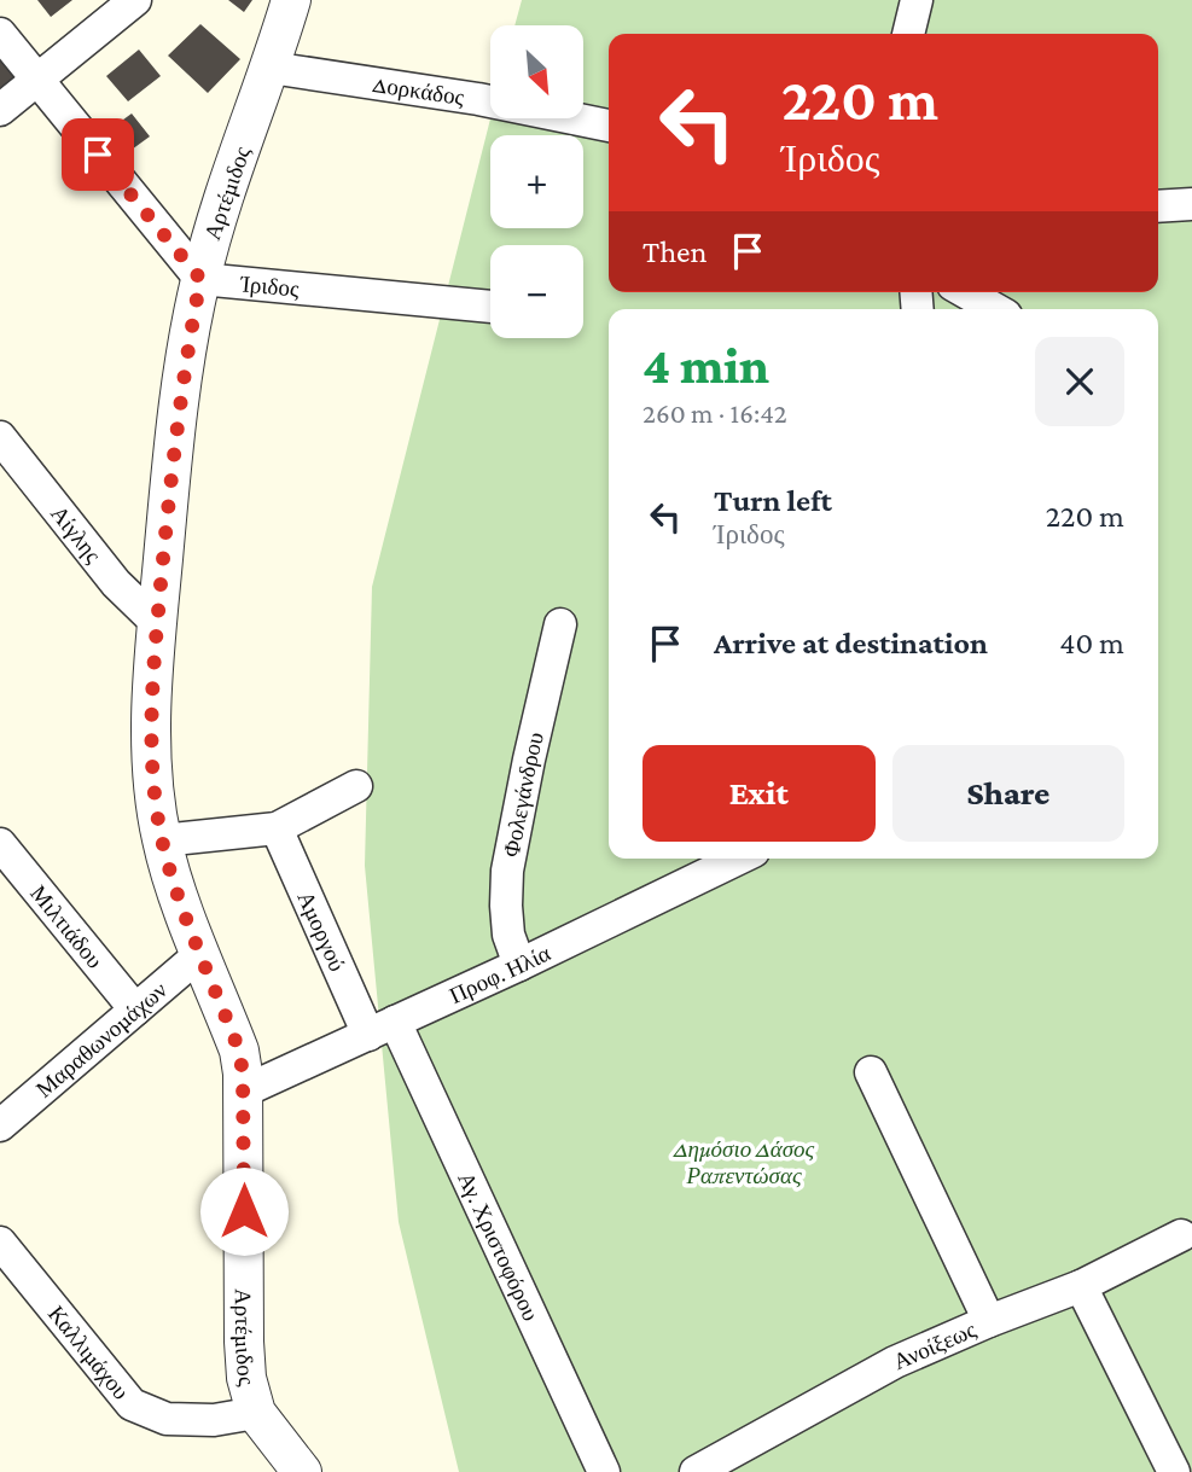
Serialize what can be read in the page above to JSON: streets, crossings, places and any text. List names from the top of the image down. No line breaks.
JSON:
{"streets":{"street":["Δορκάδος","Αρτέμιδος","Ίριδος","Αίγλης","Φολεγάνδρου","Μιλτιάδου","Αμοργού","Προφ. Ηλία","Μαραθωνομάχων","Αγ. Χριστοφόρου","Ανοίξεως","Καλλιμάχου"]},"crossings":[["Δορκάδος","Αρτέμιδος"],["Αρτέμιδος","Ίριδος"],["Αρτέμιδος","Αίγλης"],["Αρτέμιδος","Προφ. Ηλία"],["Αρτέμιδος","Μαραθωνομάχων"],["Αρτέμιδος","Καλλιμάχου"],["Φολεγάνδρου","Προφ. Ηλία"],["Μιλτιάδου","Μαραθωνομάχων"],["Αμοργού","Προφ. Ηλία"],["Αμοργού","Αγ. Χριστοφόρου"],["Προφ. Ηλία","Αγ. Χριστοφόρου"]],"parks":["Δημόσιο Δάσος Ραπεντώσας"],"north":"bottom right","page":{"map_buttons":["+","−"],"turn":["220 m","Ίριδος"],"then":"Then","heading":["4 min","260 m · 16:42"],"list":[{"name":"Turn left","note":"Ίριδος","value":"220 m"},{"name":"Arrive at destination","value":"40 m"}],"buttons":["Exit","Share"]}}
